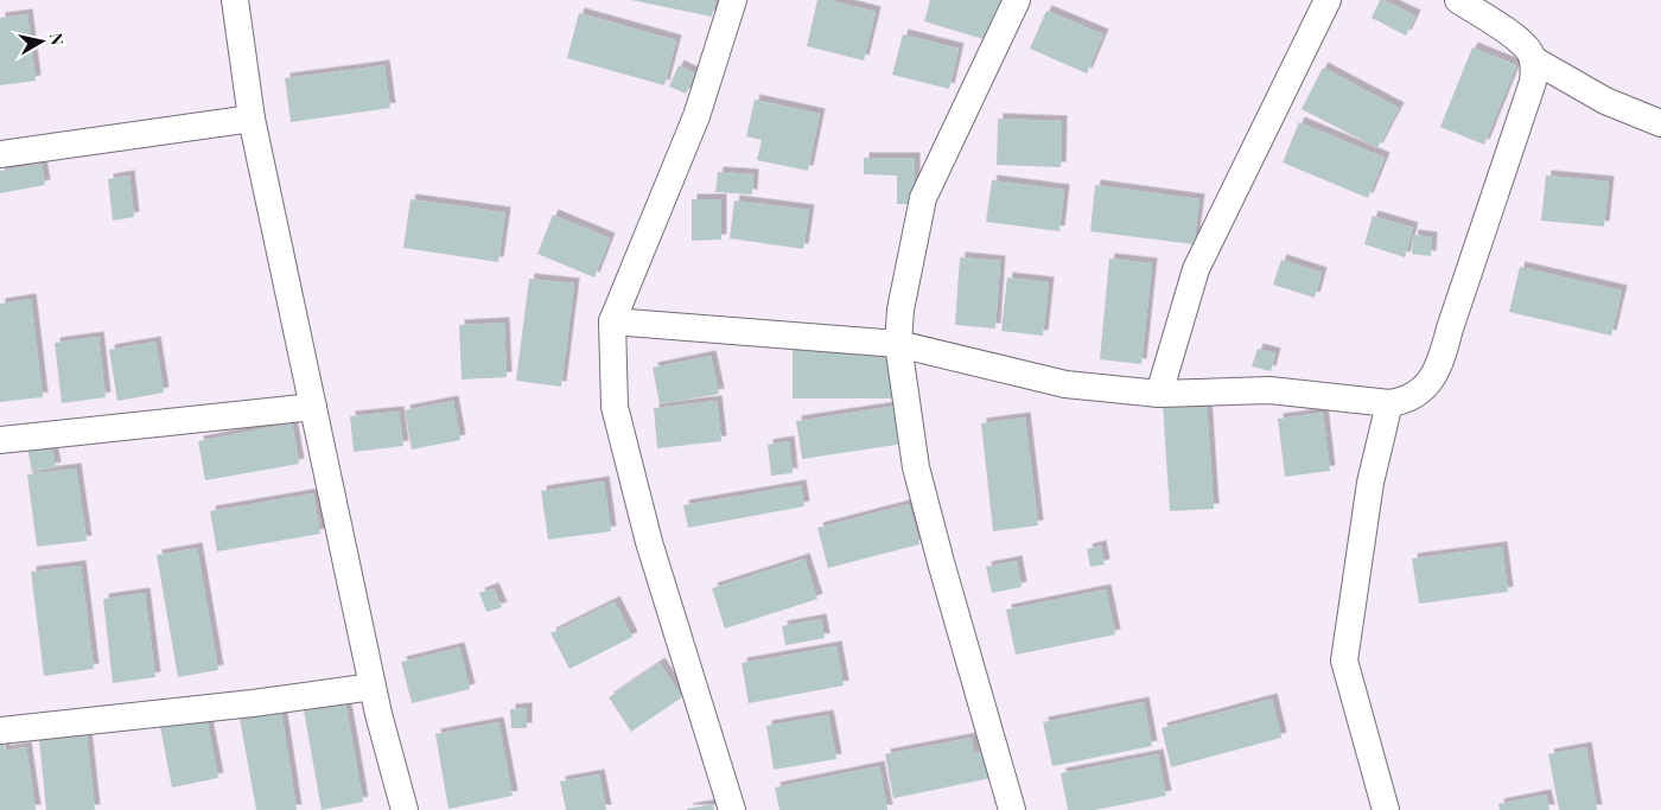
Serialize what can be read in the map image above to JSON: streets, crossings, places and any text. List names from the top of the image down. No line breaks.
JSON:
{"north":"right"}
